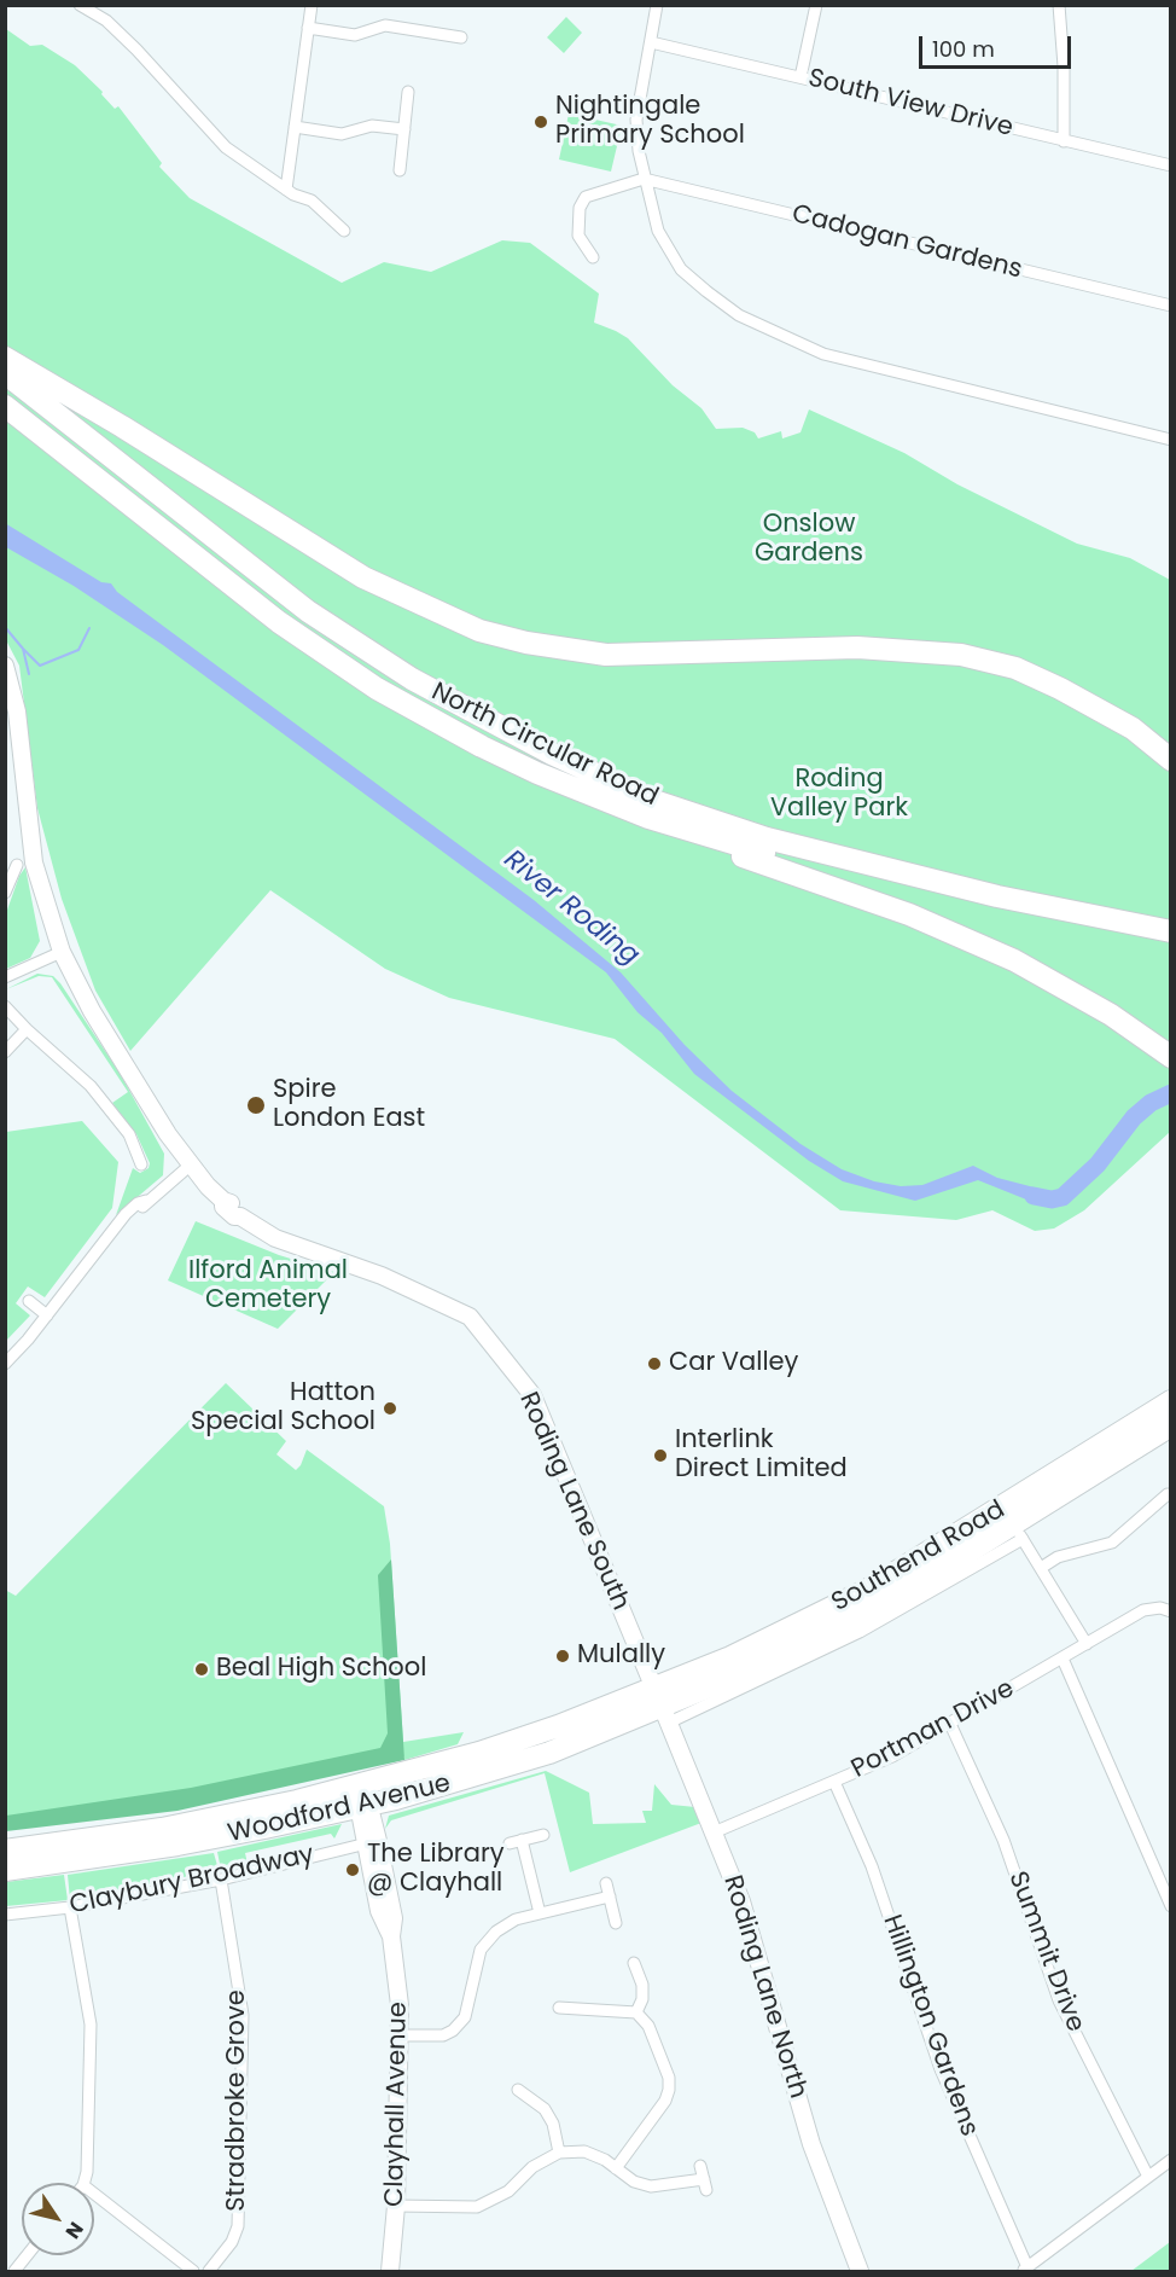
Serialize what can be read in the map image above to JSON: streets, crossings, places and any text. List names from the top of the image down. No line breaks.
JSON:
{"streets":{"highway":["North Circular Road","Southend Road","Woodford Avenue"],"street":["South View Drive","Cadogan Gardens","Roding Lane South","Portman Drive","Claybury Broadway","Summit Drive","Roding Lane North","Hillington Gardens","Stradbroke Grove","Clayhall Avenue"]},"crossings":[["Roding Lane South","Southend Road"],["Roding Lane South","Woodford Avenue"],["Roding Lane South","Roding Lane North"],["Southend Road","Woodford Avenue"],["Southend Road","Roding Lane North"],["Portman Drive","Summit Drive"],["Portman Drive","Roding Lane North"],["Portman Drive","Hillington Gardens"],["Woodford Avenue","Roding Lane North"],["Woodford Avenue","Clayhall Avenue"],["Claybury Broadway","Stradbroke Grove"],["Claybury Broadway","Clayhall Avenue"]],"water":["River Roding"],"parks":["Onslow Gardens","Roding Valley Park","Ilford Animal Cemetery"],"places":["Nightingale Primary School","Spire London East","Car Valley","Hatton Special School","Interlink Direct Limited","Mulally","Beal High School","The Library @ Clayhall"],"scale_bar":"100 m","north":"bottom right"}
